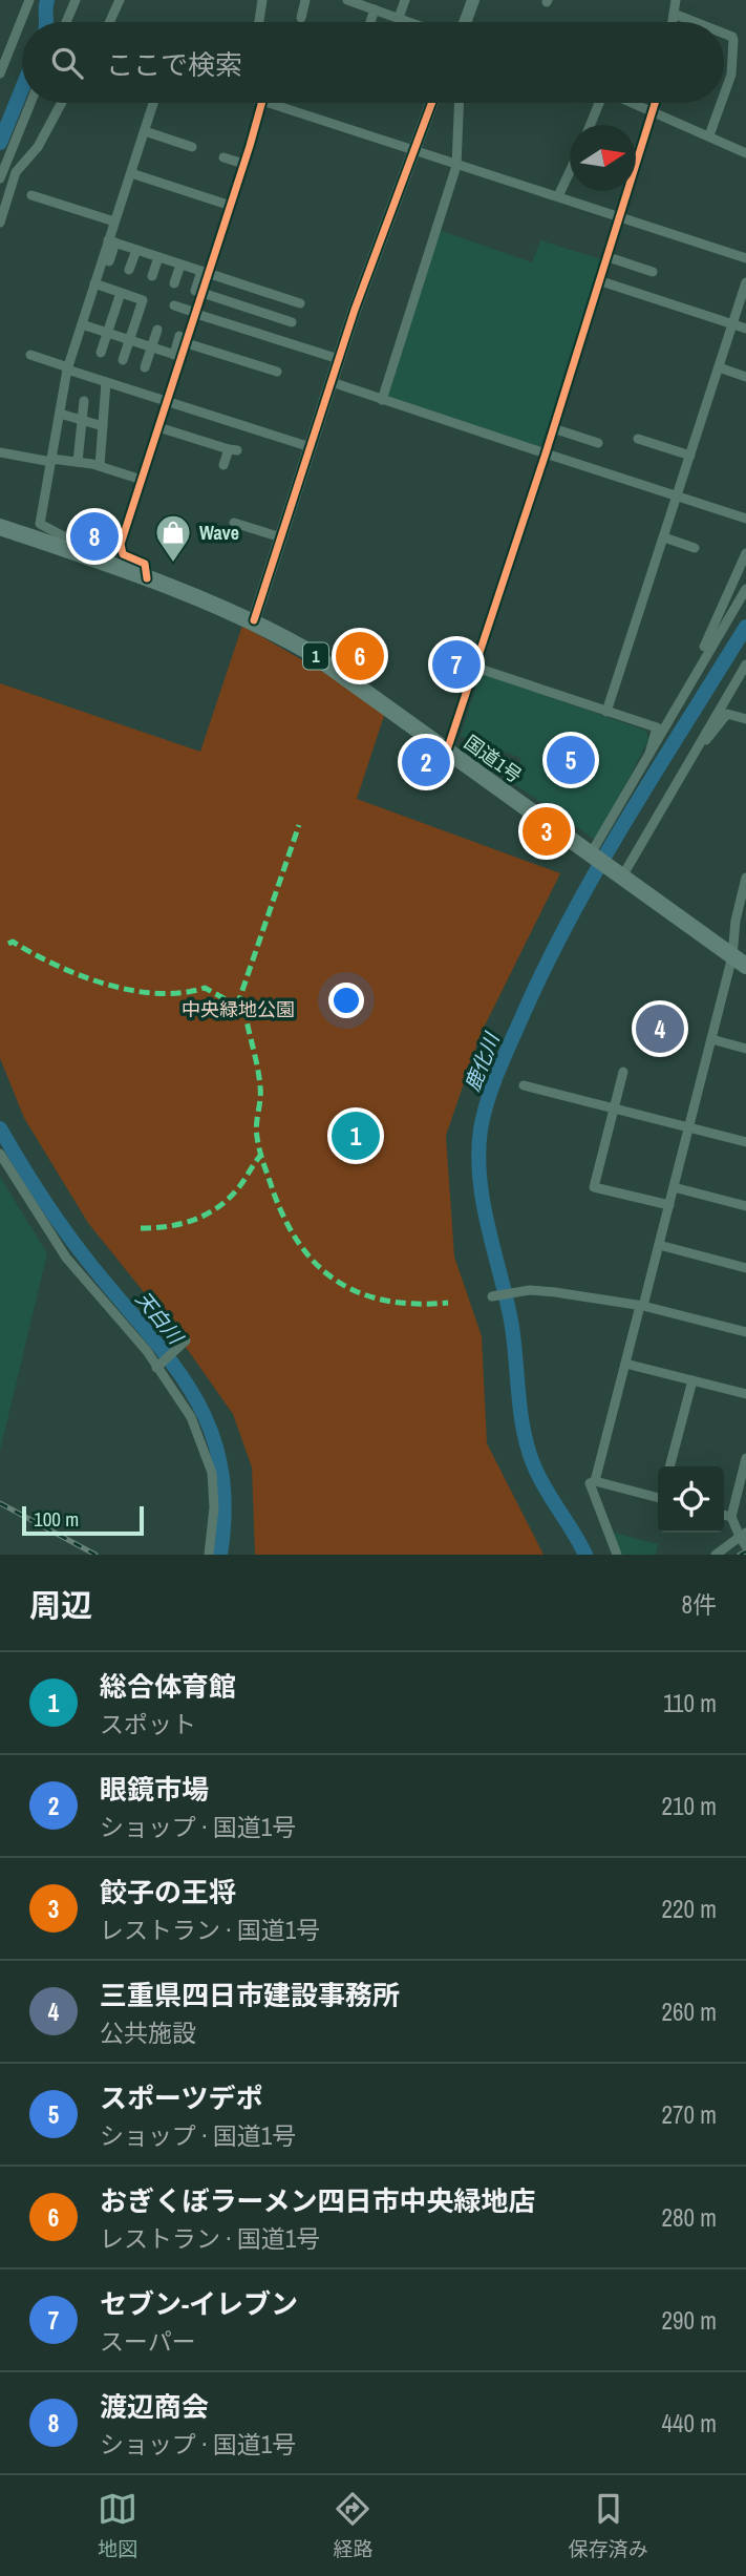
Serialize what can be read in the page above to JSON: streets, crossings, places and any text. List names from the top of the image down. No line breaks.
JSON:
{"streets":{"highway":["1","国道1号"]},"water":["鹿化川","天白川"],"parks":["中央緑地公園"],"places":{"shop":["Wave"]},"scale_bar":"100 m","north":"right","page":{"search":"ここで検索","pins":["8","6","7","5","2","3","4","1"],"scale":"100 m","heading":["周辺","8件"],"list":[{"mark":"1","name":"総合体育館","note":"スポット","value":"110 m"},{"mark":"2","name":"眼鏡市場","note":"ショップ · 国道1号","value":"210 m"},{"mark":"3","name":"餃子の王将","note":"レストラン · 国道1号","value":"220 m"},{"mark":"4","name":"三重県四日市建設事務所","note":"公共施設","value":"260 m"},{"mark":"5","name":"スポーツデポ","note":"ショップ · 国道1号","value":"270 m"},{"mark":"6","name":"おぎくぼラーメン四日市中央緑地店","note":"レストラン · 国道1号","value":"280 m"},{"mark":"7","name":"セブン-イレブン","note":"スーパー","value":"290 m"},{"mark":"8","name":"渡辺商会","note":"ショップ · 国道1号","value":"440 m"}],"nav":["地図","経路","保存済み"]}}
